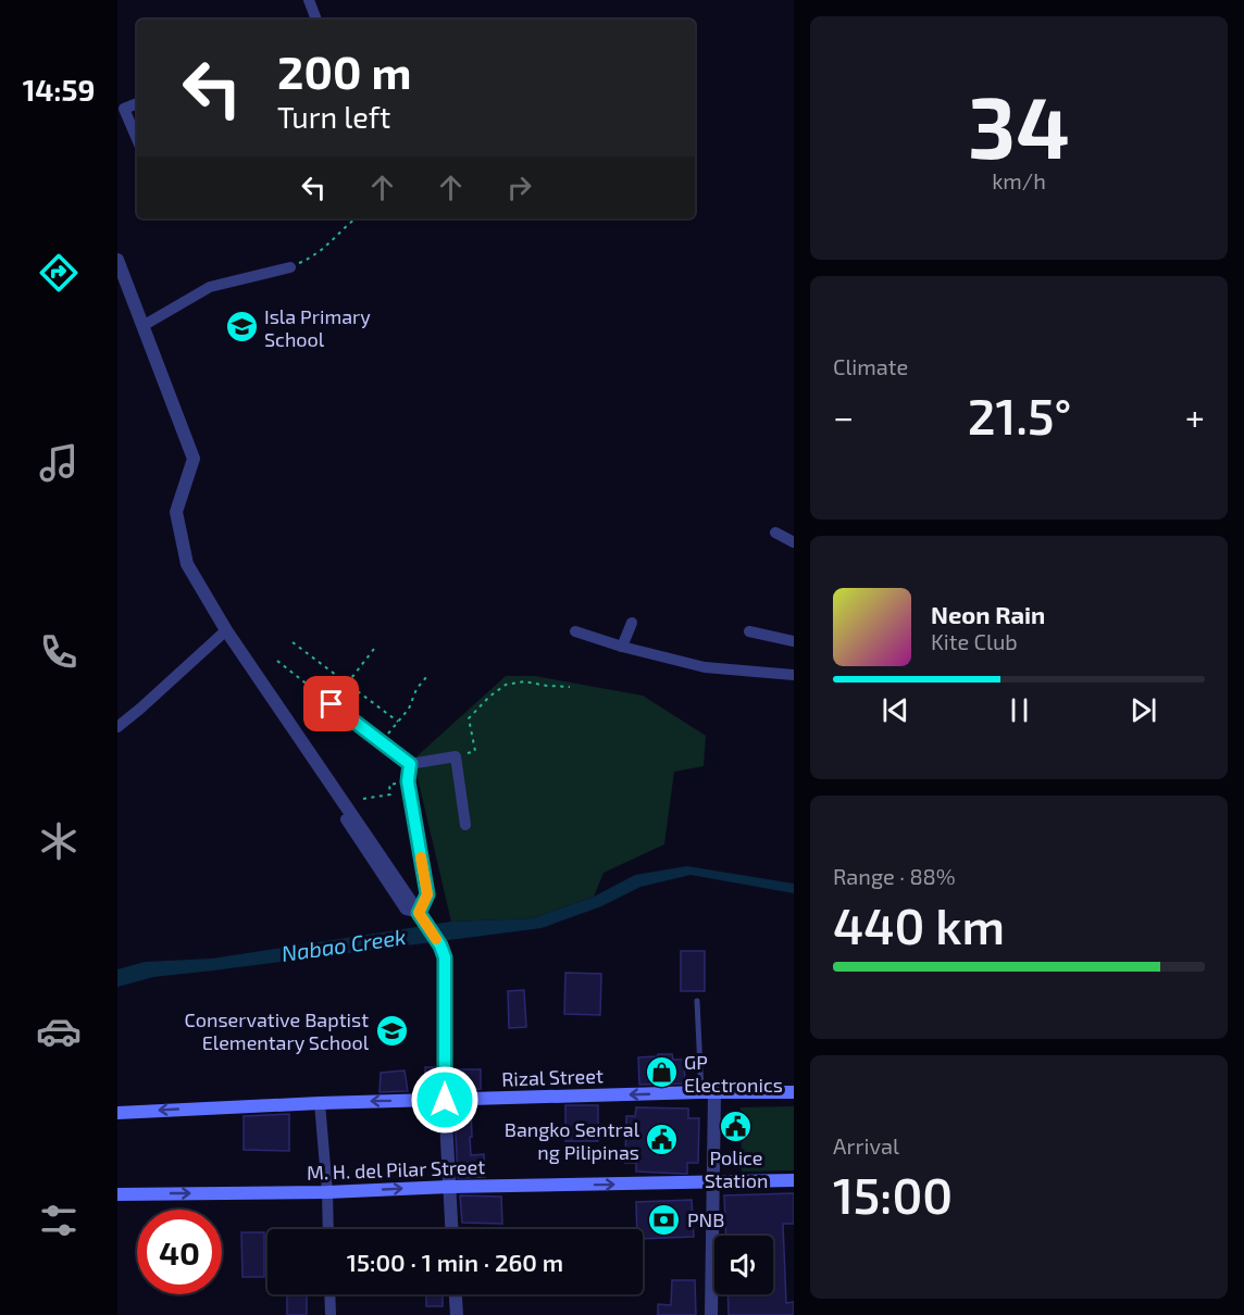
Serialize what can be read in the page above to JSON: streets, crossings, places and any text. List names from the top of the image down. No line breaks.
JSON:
{"streets":{"main road":["Rizal Street","M. H. del Pilar Street"]},"one_way":["Rizal Street","M. H. del Pilar Street"],"water":["Nabao Creek"],"places":{"school or university":["Isla Primary School","Conservative Baptist Elementary School"],"shop":["GP Electronics"],"public building":["Police Station","Bangko Sentral ng Pilipinas"],"bank":["PNB"]},"page":{"tabs":"14:59","tile":[["34","km/h"],"Climate",["Range · 88%","440 km"],["Arrival","15:00"]],"turn":["200 m","Turn left"],"heat":["−","21.5°","+"],"song":["Neon Rain","Kite Club"],"limit":"40","trip":"15:00 · 1 min · 260 m"}}
